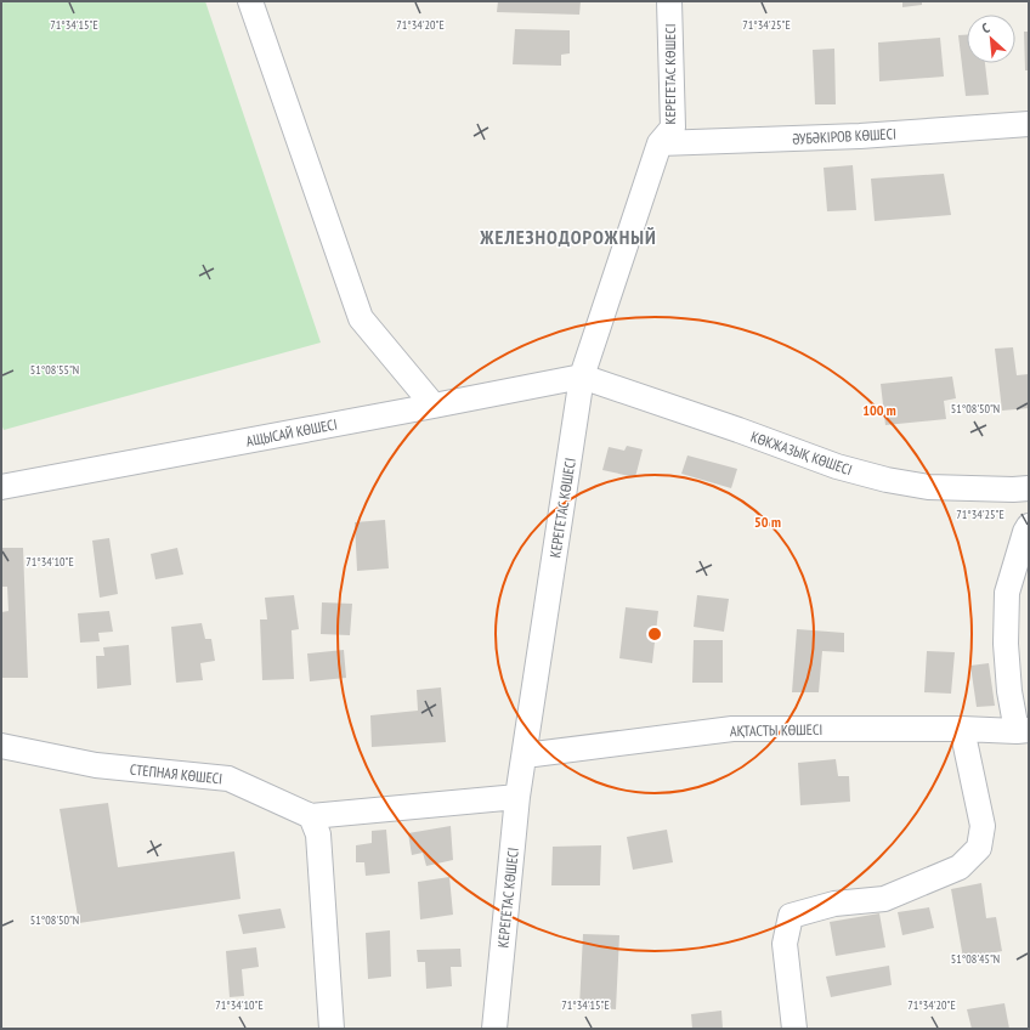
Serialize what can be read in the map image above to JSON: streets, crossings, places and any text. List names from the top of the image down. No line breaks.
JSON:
{"streets":{"street":["КЕРЕГЕТАС КӨШЕСІ","ӘУБӘКІРОВ КӨШЕСІ","АЩЫСАЙ КӨШЕСІ","КӨКЖАЗЫҚ КӨШЕСІ","АҚТАСТЫ КӨШЕСІ","СТЕПНАЯ КӨШЕСІ"]},"crossings":[["КЕРЕГЕТАС КӨШЕСІ","ӘУБӘКІРОВ КӨШЕСІ"],["КЕРЕГЕТАС КӨШЕСІ","АЩЫСАЙ КӨШЕСІ"],["КЕРЕГЕТАС КӨШЕСІ","КӨКЖАЗЫҚ КӨШЕСІ"],["КЕРЕГЕТАС КӨШЕСІ","АҚТАСТЫ КӨШЕСІ"],["КЕРЕГЕТАС КӨШЕСІ","СТЕПНАЯ КӨШЕСІ"],["АЩЫСАЙ КӨШЕСІ","КӨКЖАЗЫҚ КӨШЕСІ"]],"districts":["ЖЕЛЕЗНОДОРОЖНЫЙ"],"north":"top left","coordinates":["71°34'15\"E","71°34'20\"E","71°34'25\"E","51°08'55\"N","51°08'50\"N","71°34'10\"E","51°08'45\"N"],"rings":["100 m","50 m"]}
